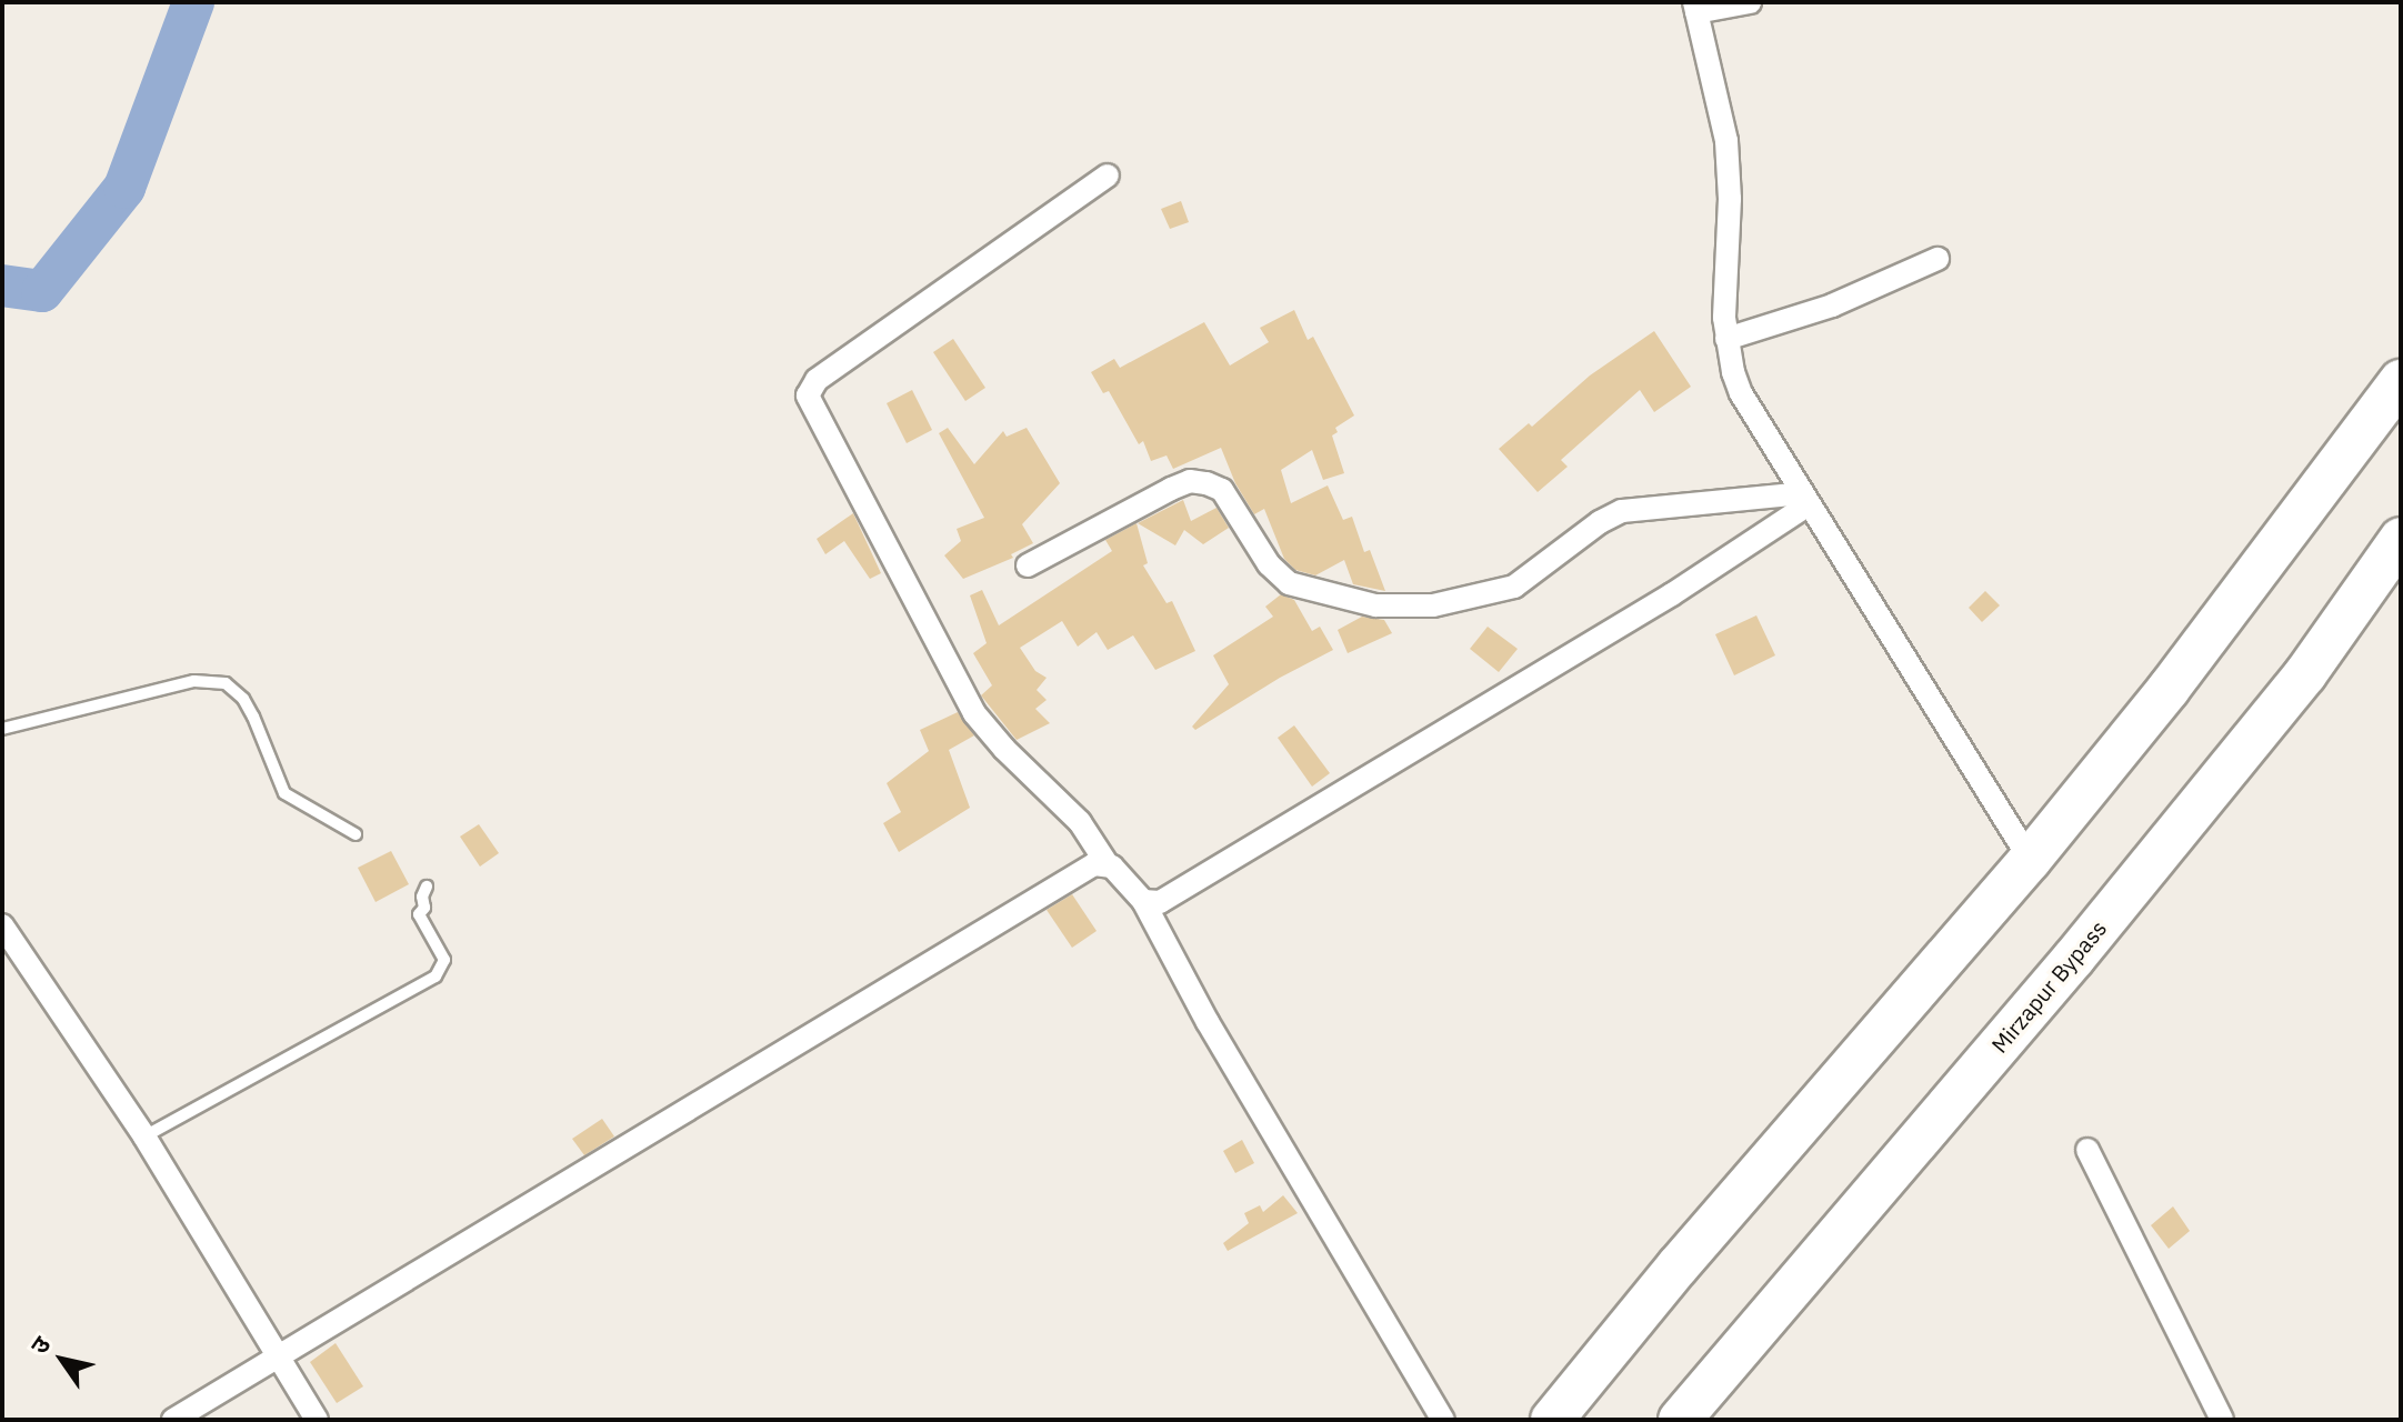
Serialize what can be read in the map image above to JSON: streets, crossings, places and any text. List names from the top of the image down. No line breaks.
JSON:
{"streets":{"highway":["Mirzapur Bypass"]},"north":"top left"}
